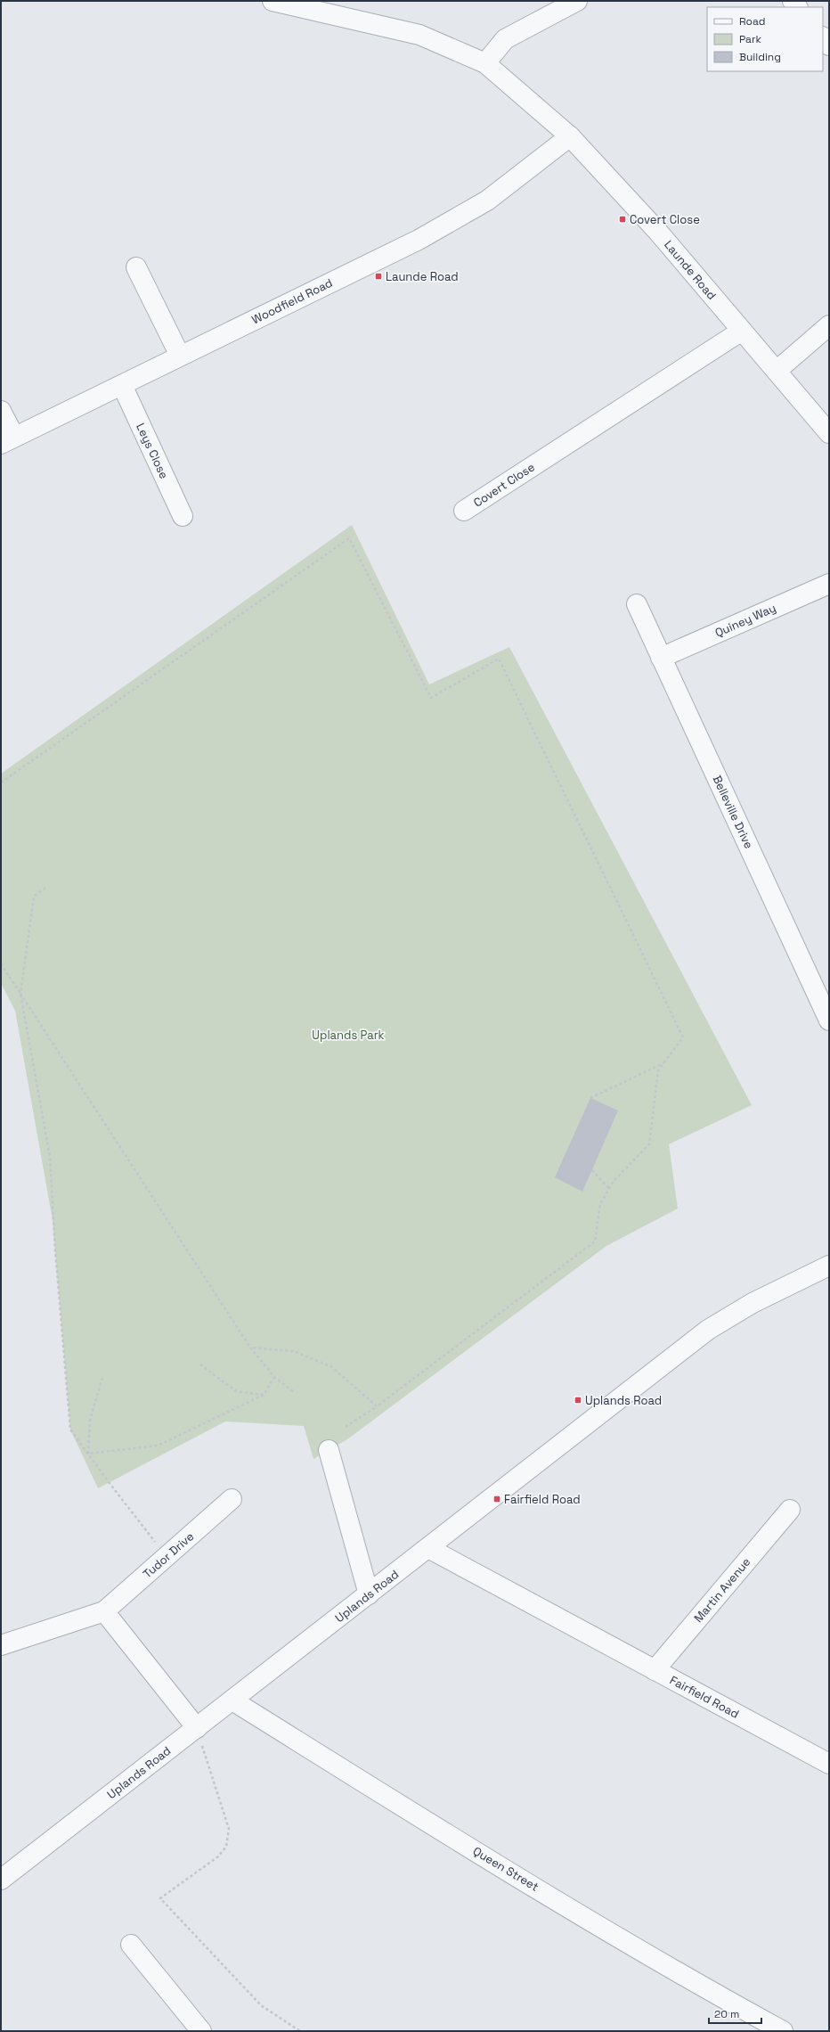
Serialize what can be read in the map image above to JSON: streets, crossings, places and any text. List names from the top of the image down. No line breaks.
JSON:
{"streets":{"street":["Launde Road","Woodfield Road","Leys Close","Covert Close","Quiney Way","Belleville Drive","Tudor Drive","Martin Avenue","Uplands Road","Fairfield Road","Queen Street"]},"crossings":[["Launde Road","Woodfield Road"],["Launde Road","Covert Close"],["Woodfield Road","Leys Close"],["Quiney Way","Belleville Drive"],["Martin Avenue","Fairfield Road"],["Uplands Road","Fairfield Road"],["Uplands Road","Queen Street"]],"parks":["Uplands Park"],"places":{"transit":["Covert Close","Launde Road","Uplands Road","Fairfield Road"]},"legend":["Road","Park","Building"],"scale_bar":"20 m"}
